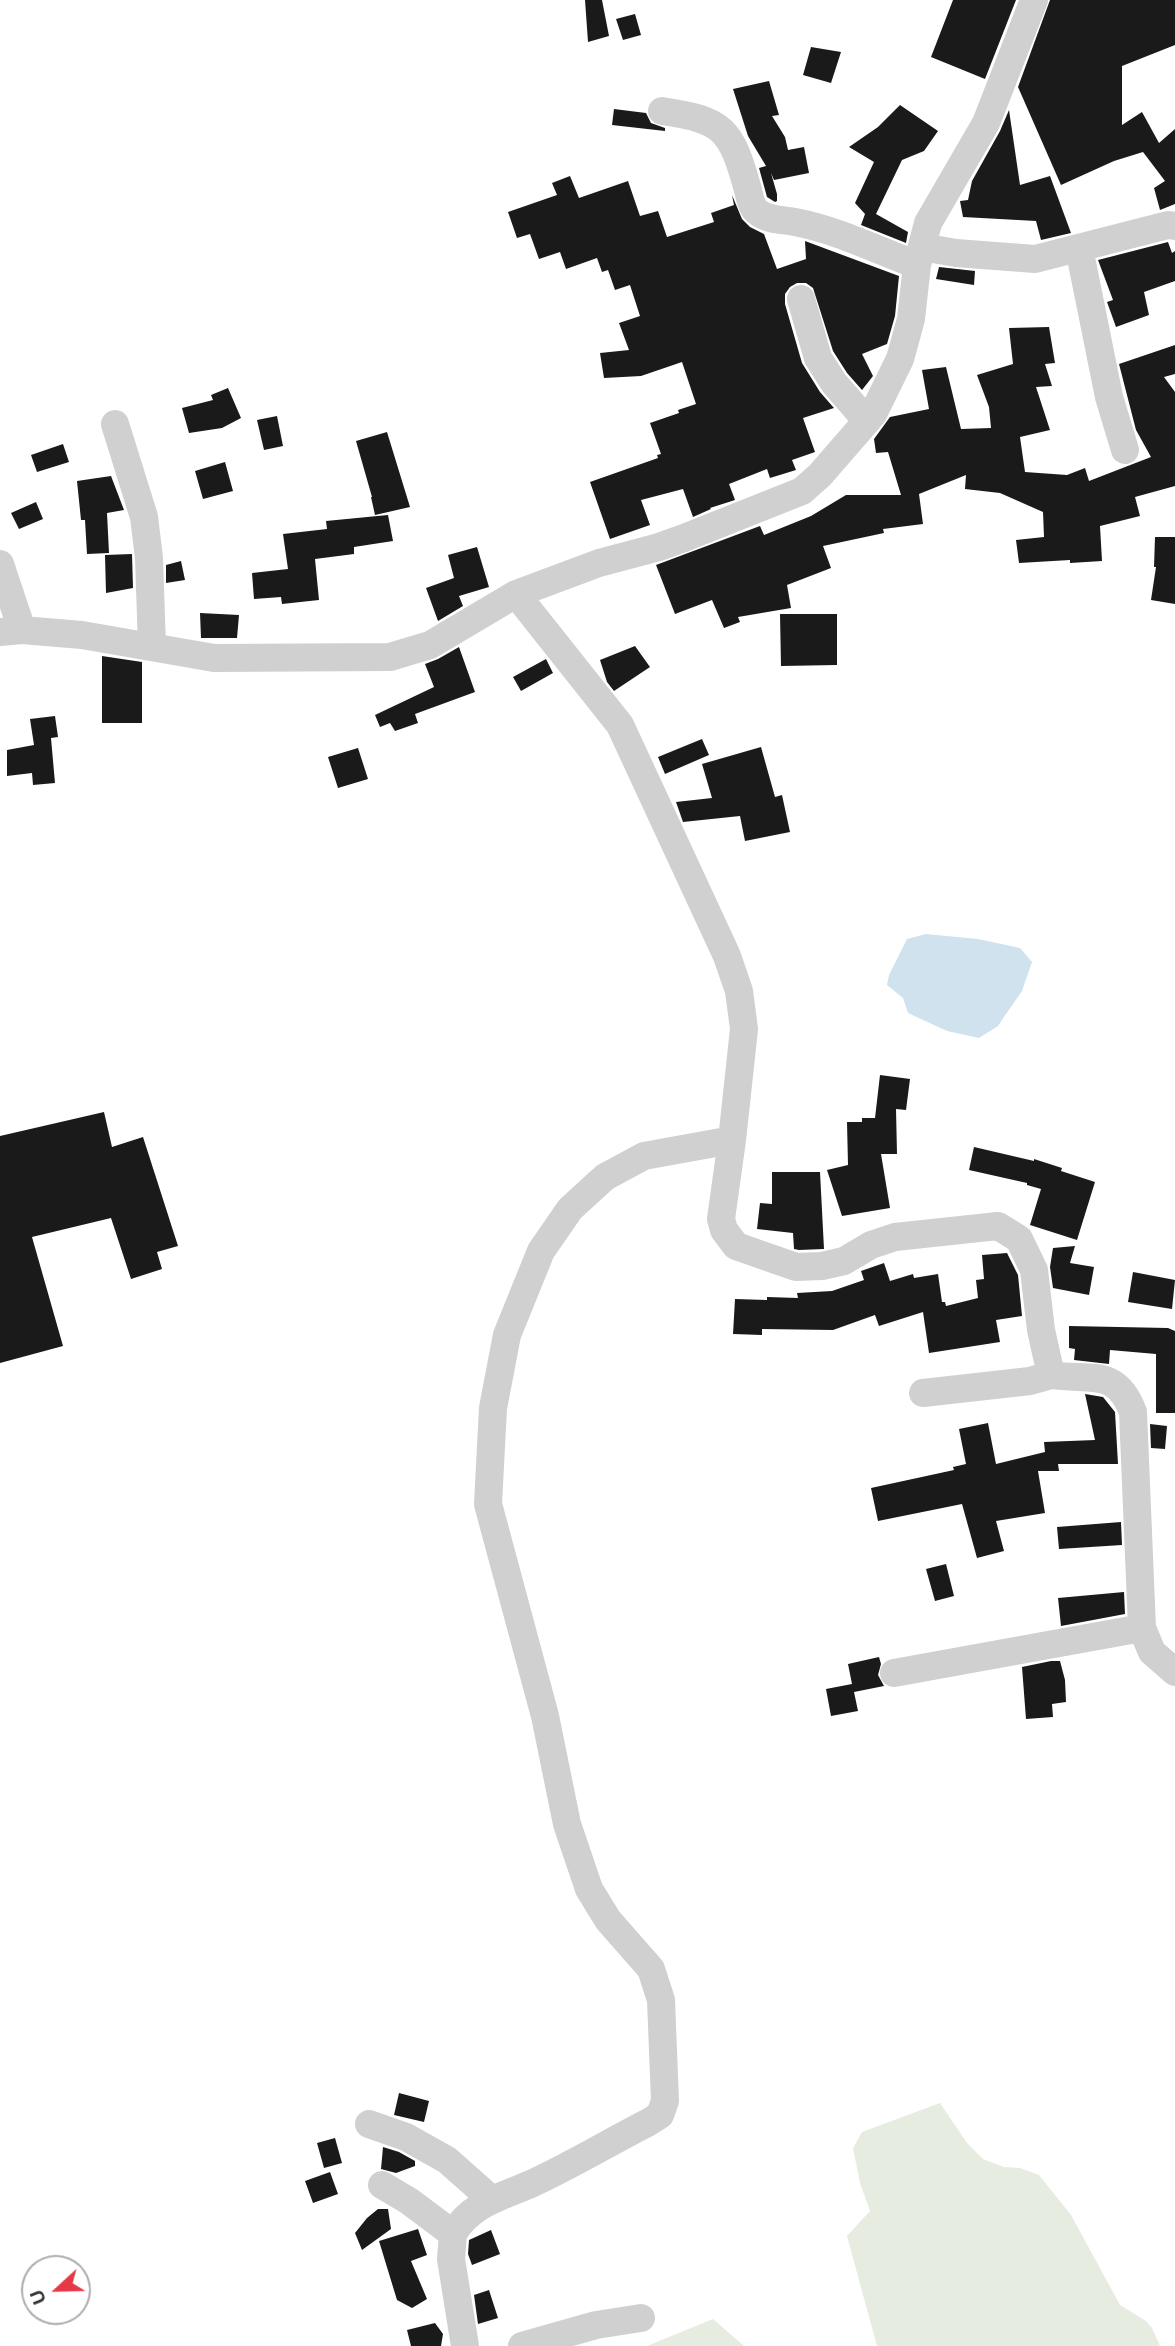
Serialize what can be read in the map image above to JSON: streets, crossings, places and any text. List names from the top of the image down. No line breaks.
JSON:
{"north":"left"}
